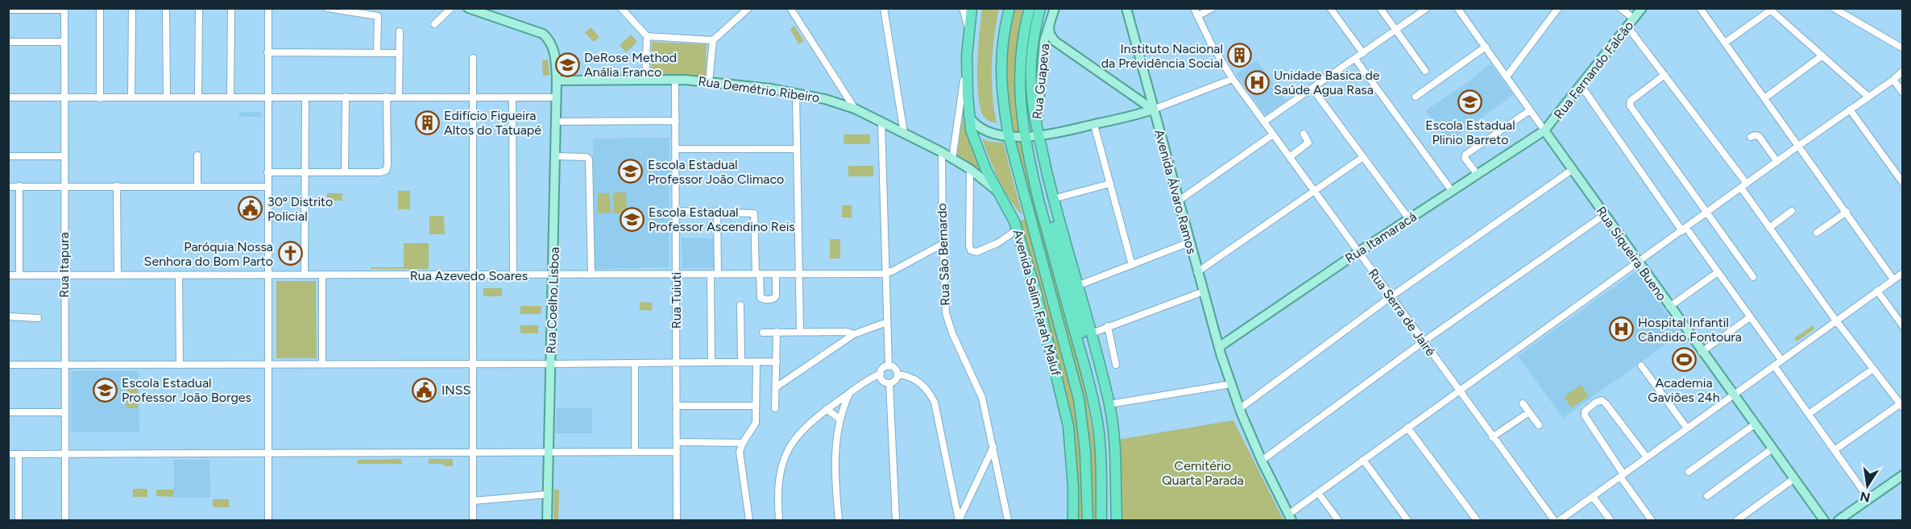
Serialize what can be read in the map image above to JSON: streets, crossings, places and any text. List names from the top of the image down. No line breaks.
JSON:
{"streets":{"highway":["Avenida Salim Farah Maluf"],"main road":["Rua Fernando Falcão","Rua Guapeva","Rua Demétrio Ribeiro","Avenida Álvaro Ramos","Rua Itamaracá","Rua Siqueira Bueno","Rua Coelho Lisboa"],"street":["Rua São Bernardo","Rua Itapura","Rua Azevedo Soares","Rua Tuiuti","Rua Serra de Jairé"]},"crossings":[["Rua Fernando Falcão","Rua Itamaracá"],["Rua Fernando Falcão","Rua Siqueira Bueno"],["Rua Demétrio Ribeiro","Rua São Bernardo"],["Rua Demétrio Ribeiro","Rua Coelho Lisboa"],["Rua Demétrio Ribeiro","Rua Tuiuti"],["Rua Demétrio Ribeiro","Avenida Salim Farah Maluf"],["Avenida Álvaro Ramos","Rua Itamaracá"],["Rua Itamaracá","Rua Siqueira Bueno"],["Rua Itamaracá","Rua Serra de Jairé"],["Rua São Bernardo","Rua Azevedo Soares"],["Rua Azevedo Soares","Rua Coelho Lisboa"],["Rua Azevedo Soares","Rua Tuiuti"]],"parks":["Cemitério Quarta Parada"],"places":{"building":["Instituto Nacional da Previdência Social","Edifício Figueira Altos do Tatuapé"],"school or university":["DeRose Method Anália Franco","Escola Estadual Plinio Barreto","Escola Estadual Professor João Climaco","Escola Estadual Professor Ascendino Reis","Escola Estadual Professor João Borges"],"hospital":["Unidade Basica de Saúde Agua Rasa","Hospital Infantil Cândido Fontoura"],"public building":["30º Distrito Policial","INSS"],"church":["Paróquia Nossa Senhora do Bom Parto"],"sports":["Academia Gaviões 24h"]},"north":"bottom"}
